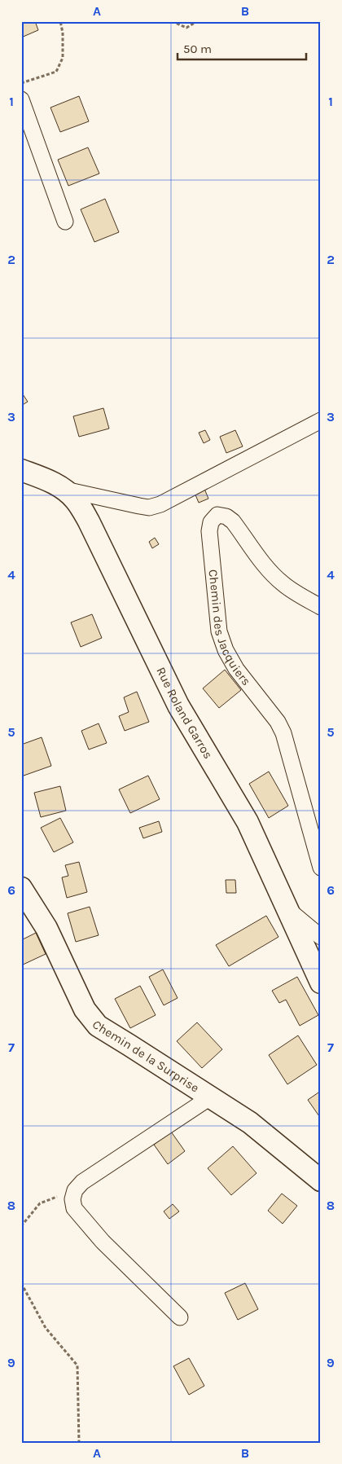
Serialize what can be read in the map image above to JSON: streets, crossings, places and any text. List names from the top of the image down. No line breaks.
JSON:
{"streets":{"main road":["Rue Roland Garros","Chemin de la Surprise"],"street":["Chemin des Jacquiers"]},"scale_bar":"50 m","grid":{"columns":["A","B"],"rows":["1","2","3","4","5","6","7","8","9"]}}
